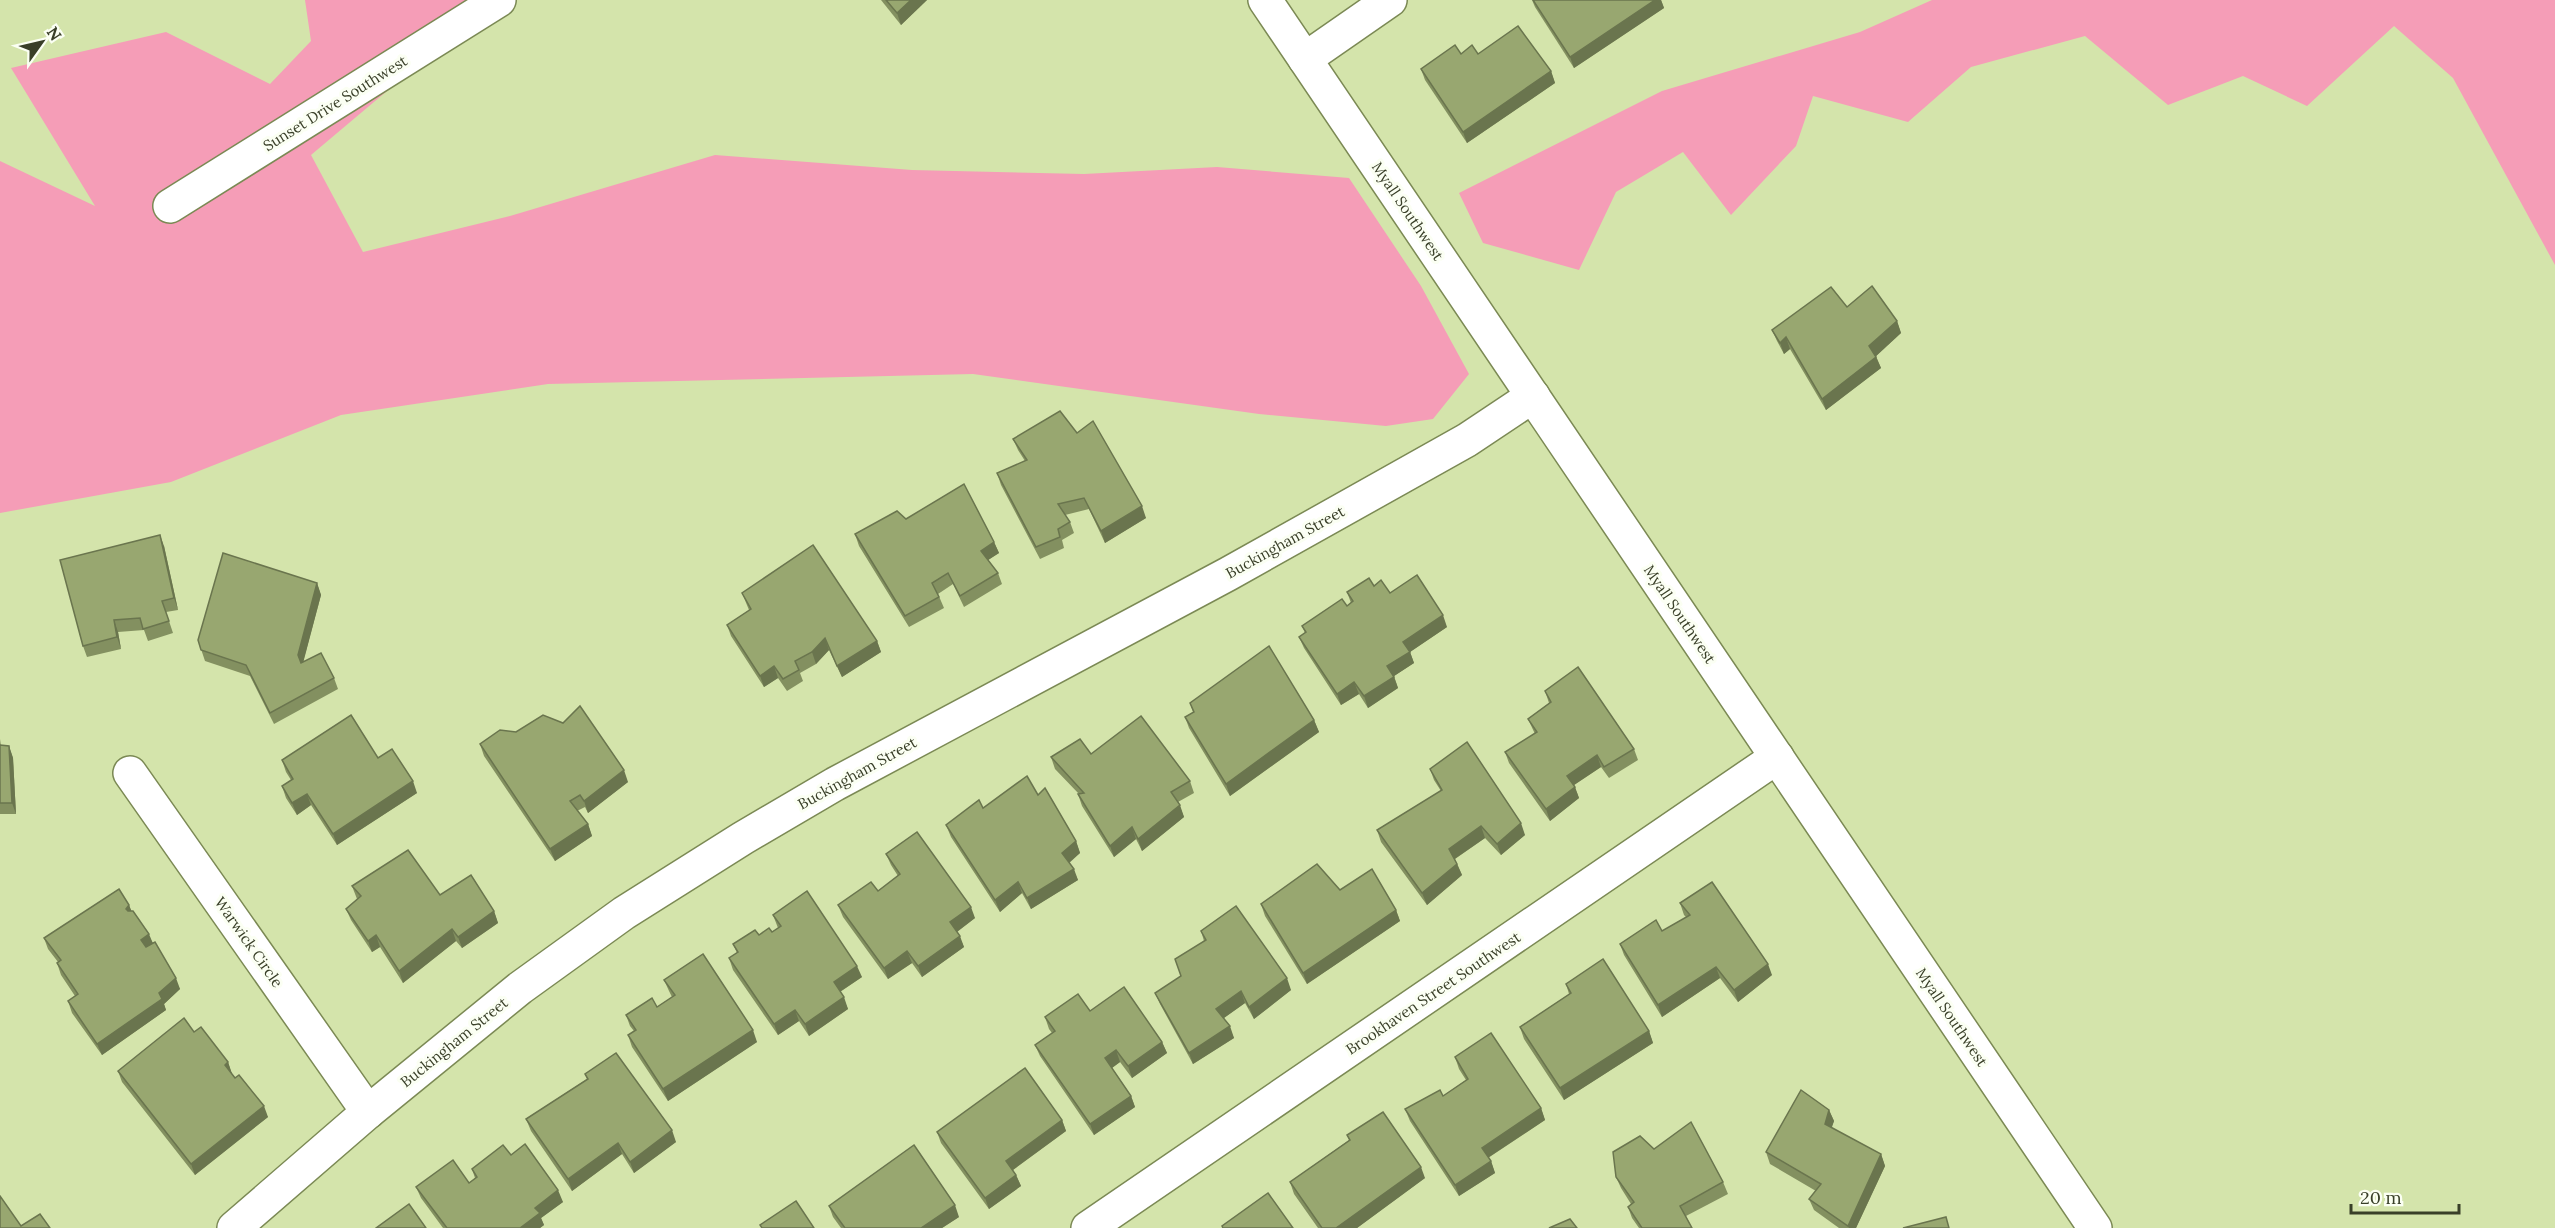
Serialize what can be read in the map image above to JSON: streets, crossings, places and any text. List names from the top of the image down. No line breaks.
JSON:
{"streets":{"street":["Sunset Drive Southwest","Myall Southwest","Buckingham Street","Warwick Circle","Brookhaven Street Southwest"]},"crossings":[["Myall Southwest","Buckingham Street"],["Myall Southwest","Brookhaven Street Southwest"],["Buckingham Street","Warwick Circle"]],"scale_bar":"20 m","north":"top right"}
